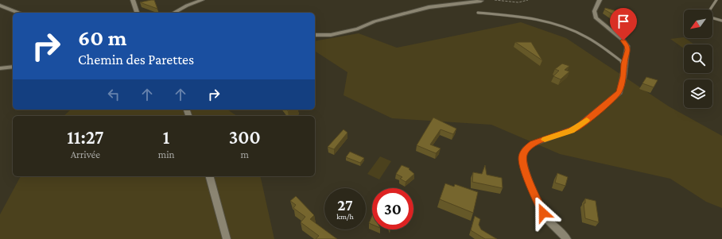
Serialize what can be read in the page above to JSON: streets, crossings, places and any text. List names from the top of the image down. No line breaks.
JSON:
{"north":"bottom left","page":{"turn":["60 m","Chemin des Parettes"],"eta":["11:27","Arrivée","1","min","300","m"],"speed":"27 km/h","limit":"30"}}
